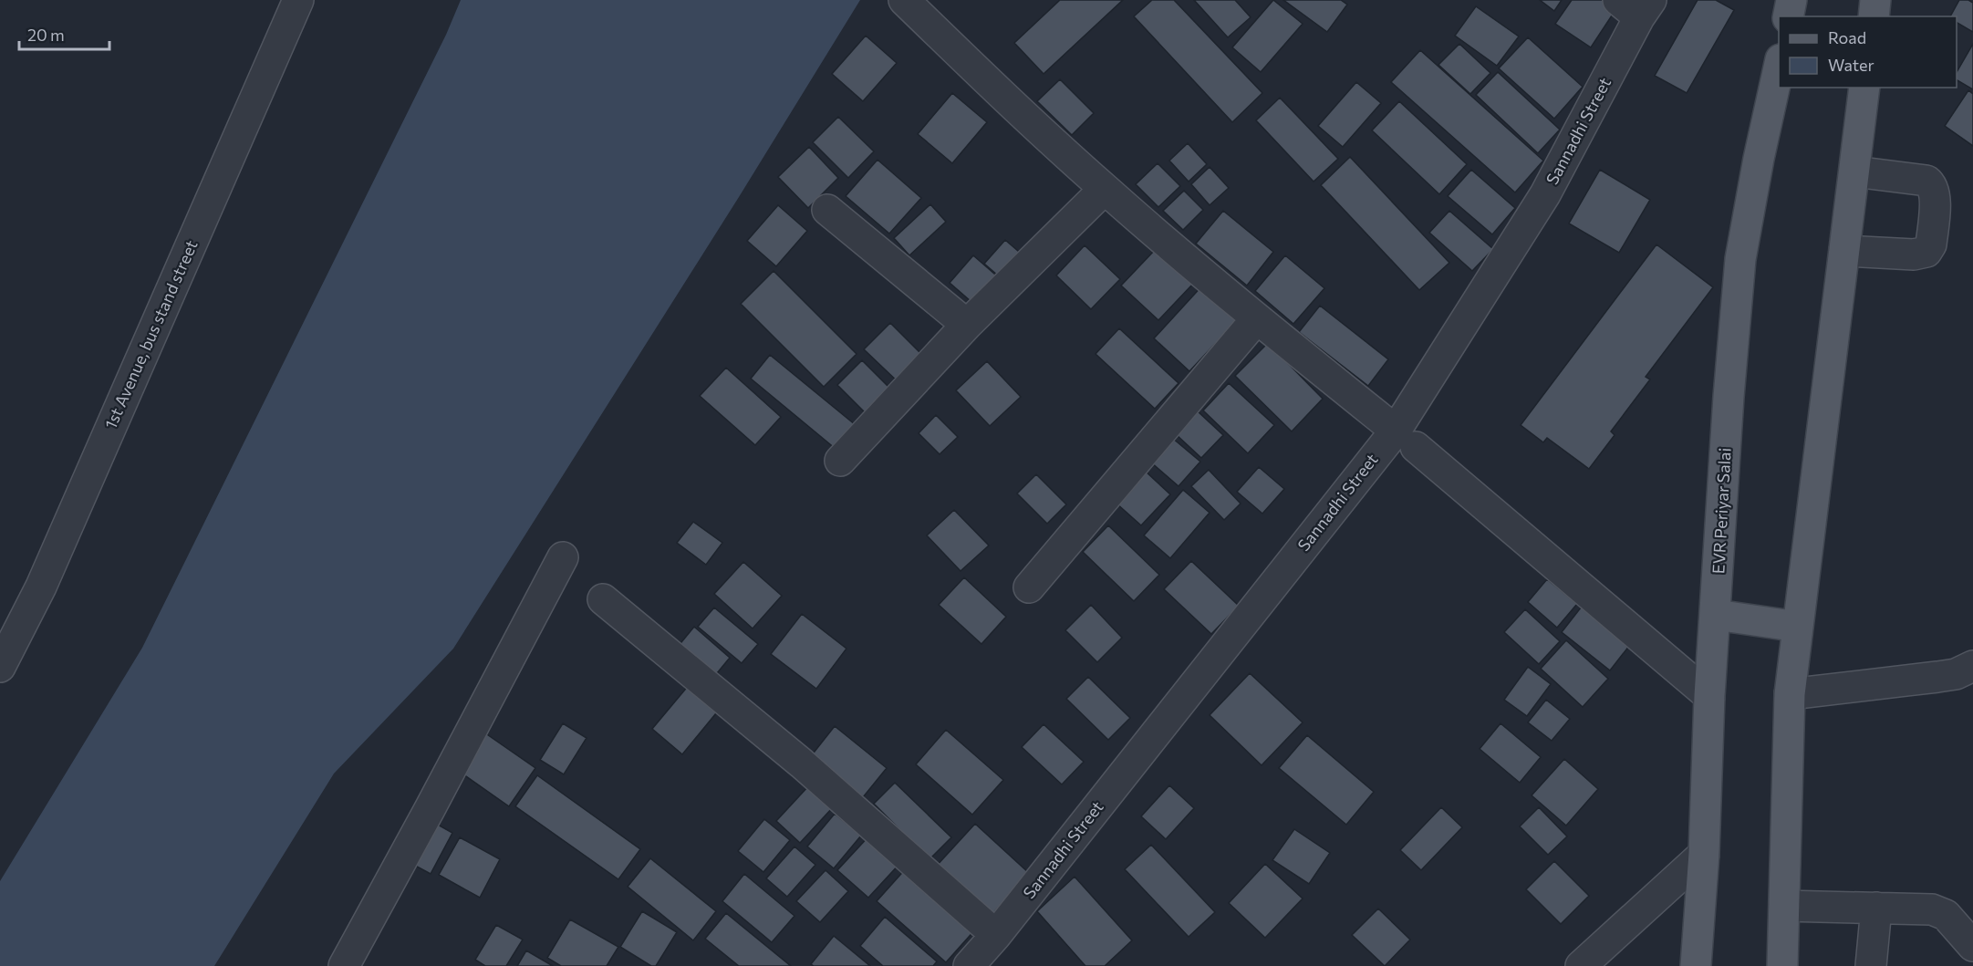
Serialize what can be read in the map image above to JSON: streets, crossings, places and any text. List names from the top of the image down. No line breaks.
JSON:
{"streets":{"main road":["EVR Periyar Salai"],"street":["Sannadhi Street","1st Avenue, bus stand street"]},"legend":["Road","Water"],"scale_bar":"20 m"}
